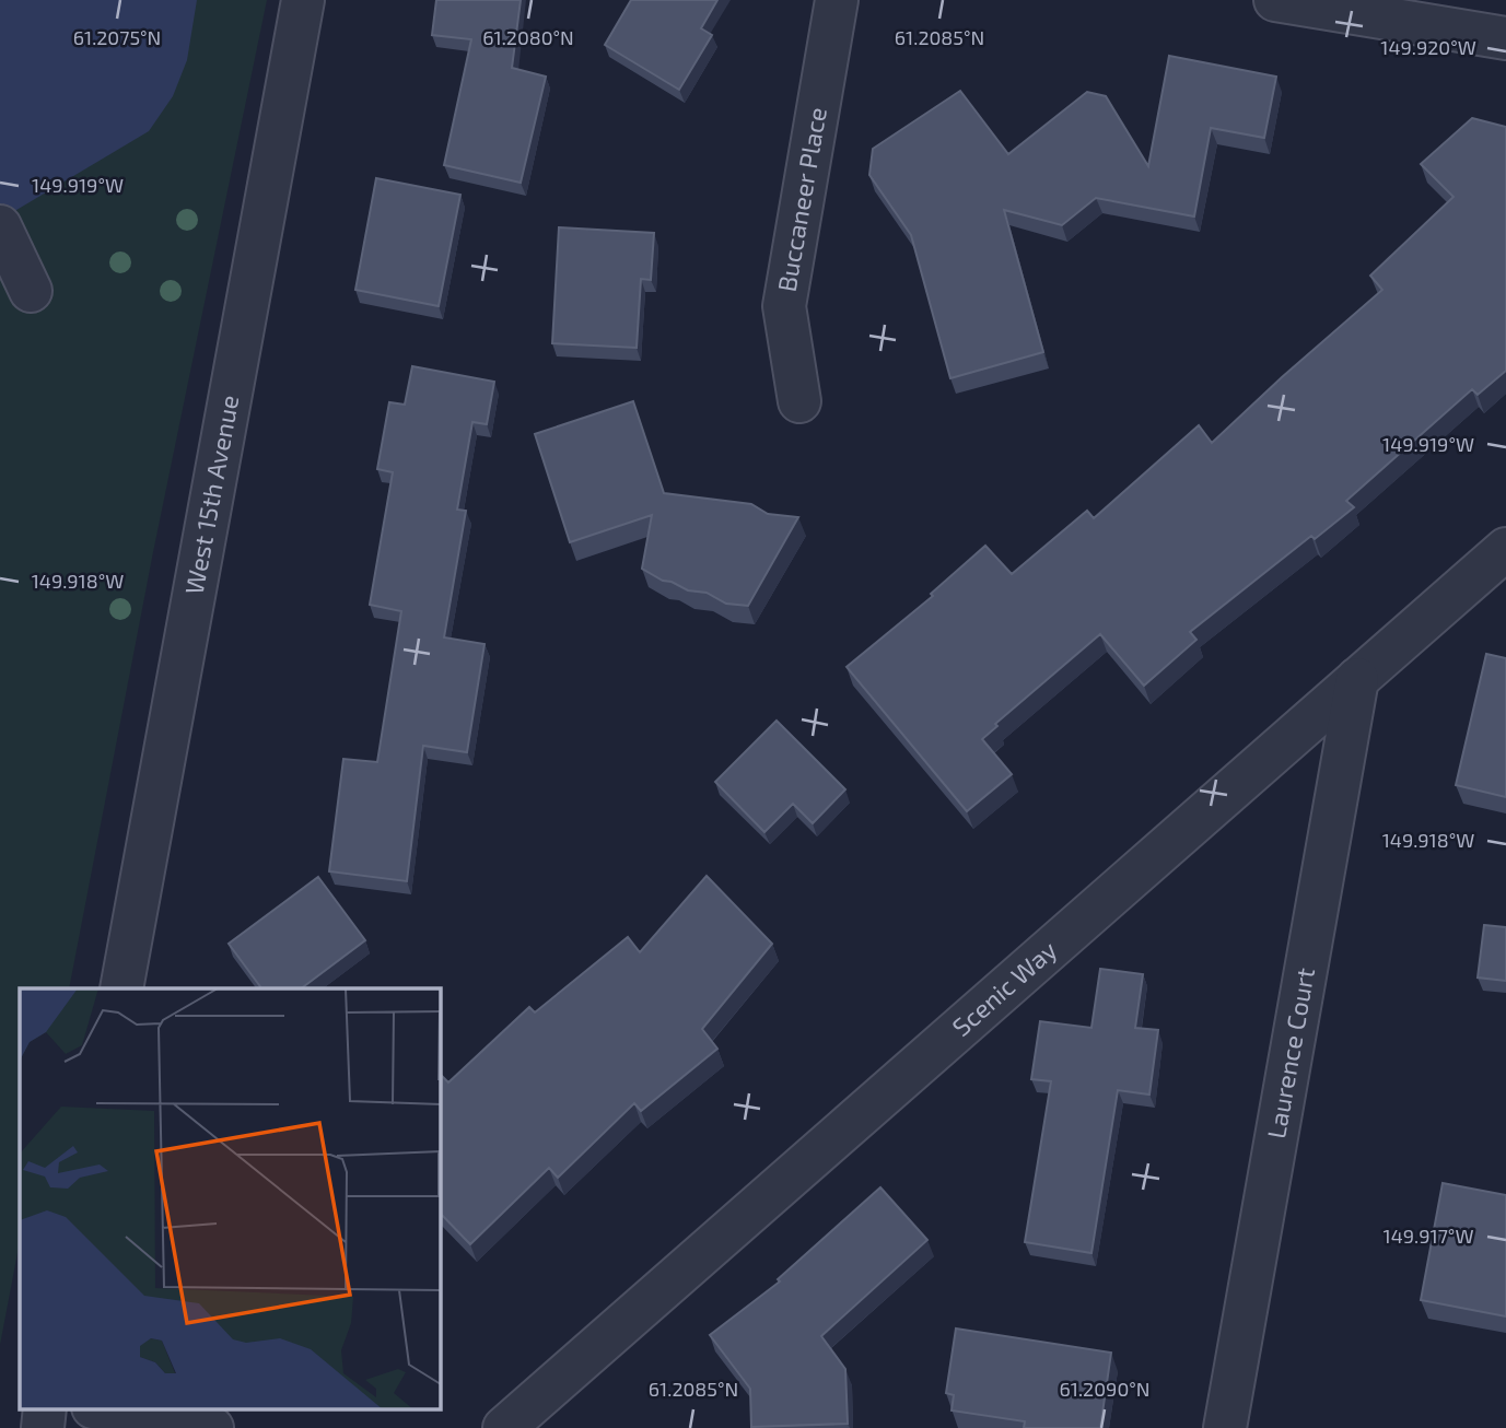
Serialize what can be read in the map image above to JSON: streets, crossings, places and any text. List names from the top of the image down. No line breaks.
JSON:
{"streets":{"street":["Buccaneer Place","West 15th Avenue","Scenic Way","Laurence Court"]},"crossings":[["Scenic Way","Laurence Court"]],"coordinates":["61.2080°N","61.2085°N","61.2075°N","149.920°W","149.919°W","149.918°W","149.917°W","61.2090°N"]}
